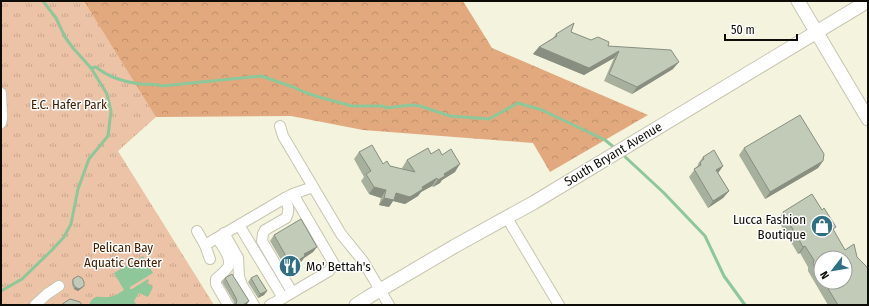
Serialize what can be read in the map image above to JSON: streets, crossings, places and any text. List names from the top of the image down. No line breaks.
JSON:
{"streets":{"main road":["South Bryant Avenue"]},"parks":["E.C. Hafer Park","Pelican Bay Aquatic Center"],"places":{"shop":["Lucca Fashion Boutique"],"restaurant":["Mo' Bettah's"]},"scale_bar":"50 m","north":"bottom left"}
